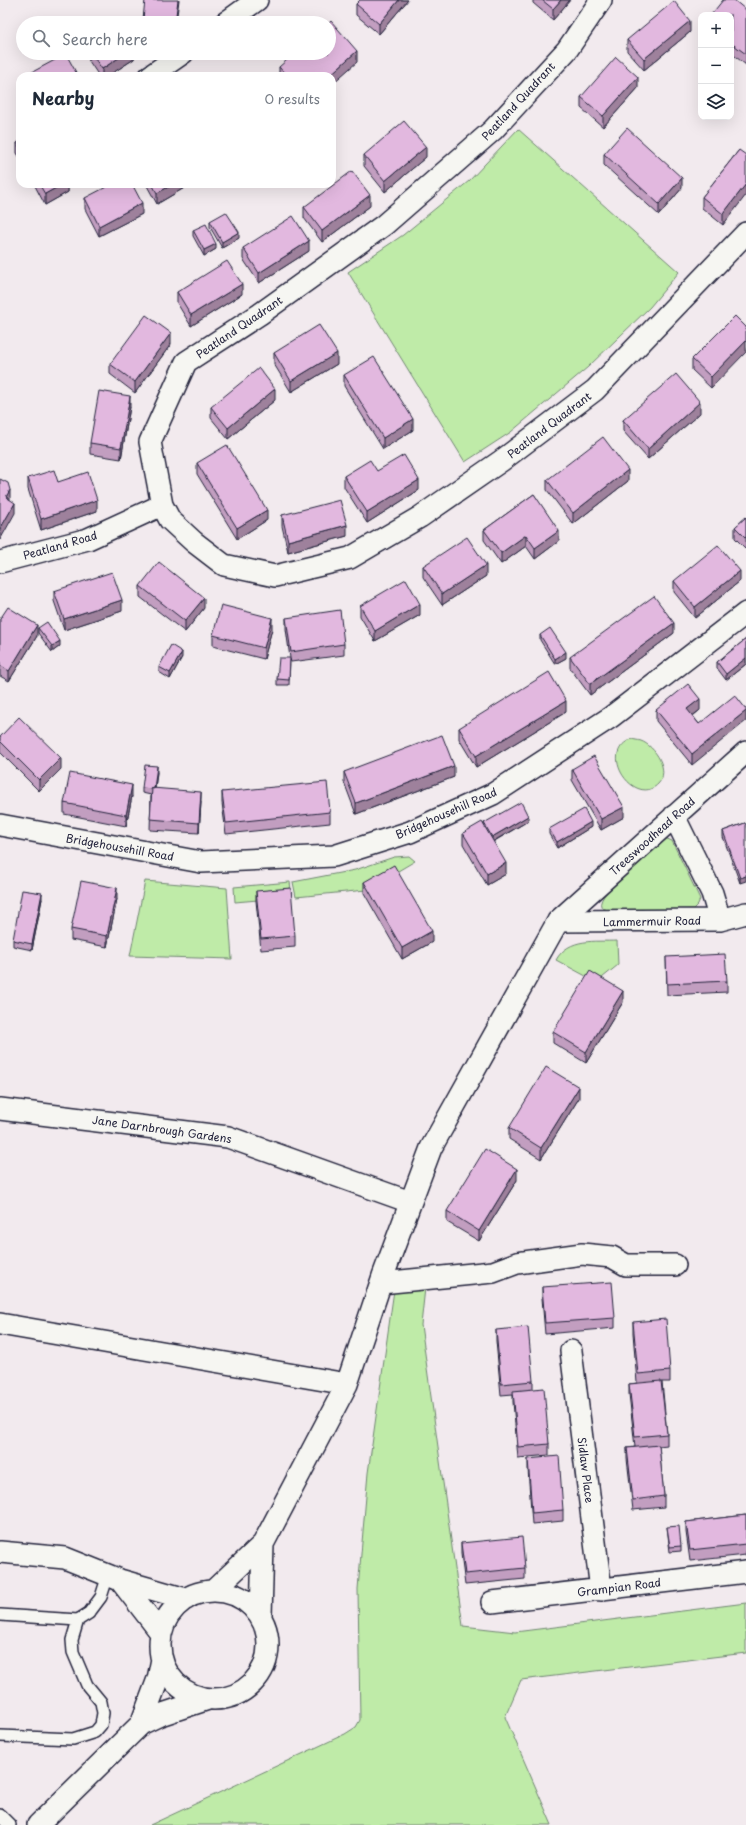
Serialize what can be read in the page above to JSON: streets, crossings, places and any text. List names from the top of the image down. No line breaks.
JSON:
{"streets":{"street":["Peatland Quadrant","Peatland Road","Bridgehousehill Road","Treeswoodhead Road","Lammermuir Road","Jane Darnbrough Gardens","Sidlaw Place","Grampian Road"]},"crossings":[["Peatland Quadrant","Peatland Road"],["Treeswoodhead Road","Lammermuir Road"],["Treeswoodhead Road","Jane Darnbrough Gardens"],["Sidlaw Place","Grampian Road"]],"page":{"map_buttons":["+","−"],"search":"Search here","heading":["Nearby","0 results"]}}
